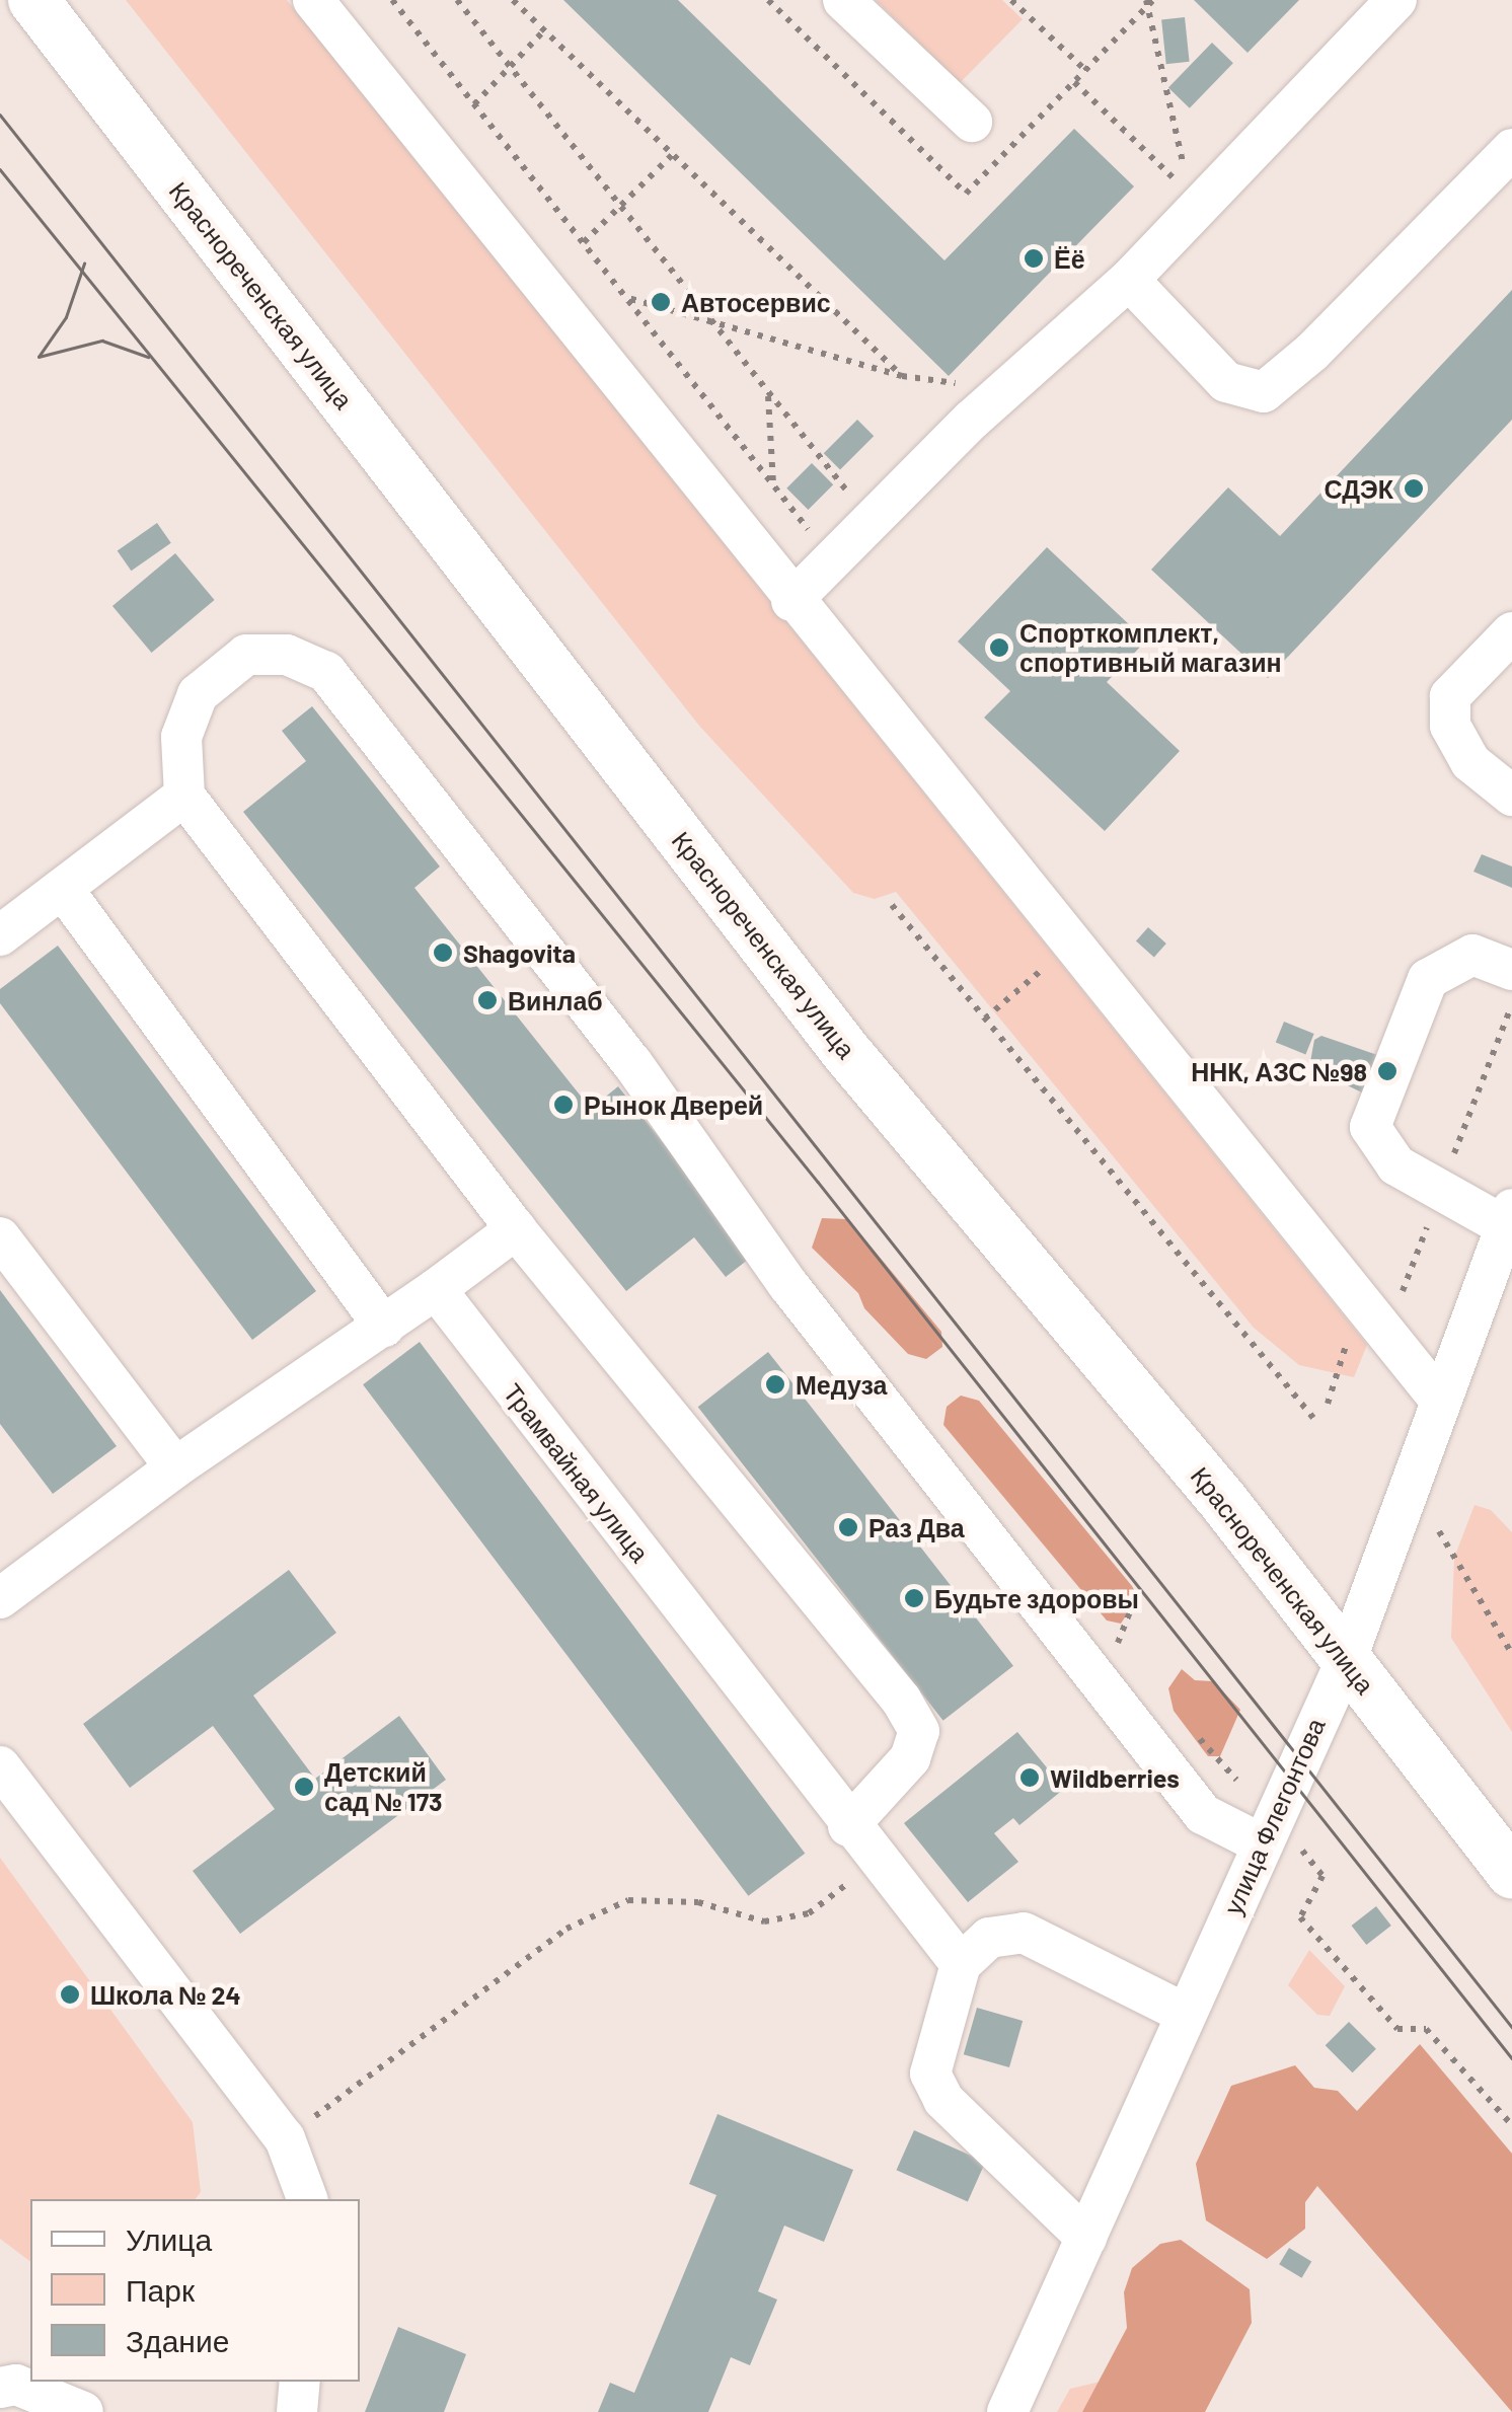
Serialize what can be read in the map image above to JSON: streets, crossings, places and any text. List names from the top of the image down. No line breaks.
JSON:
{"streets":{"main road":["Краснореченская улица"],"street":["Трамвайная улица","улица Флегонтова"]},"crossings":[["Краснореченская улица","улица Флегонтова"]],"places":["Ёё","Автосервис","СДЭК","Спорткомплект, спортивный магазин","Shagovita","Винлаб","ННК, АЗС №98","Рынок Дверей","Медуза","Раз Два","Будьте здоровы","Wildberries","Детский сад № 173","Школа № 24"],"legend":["Улица","Парк","Здание"]}
